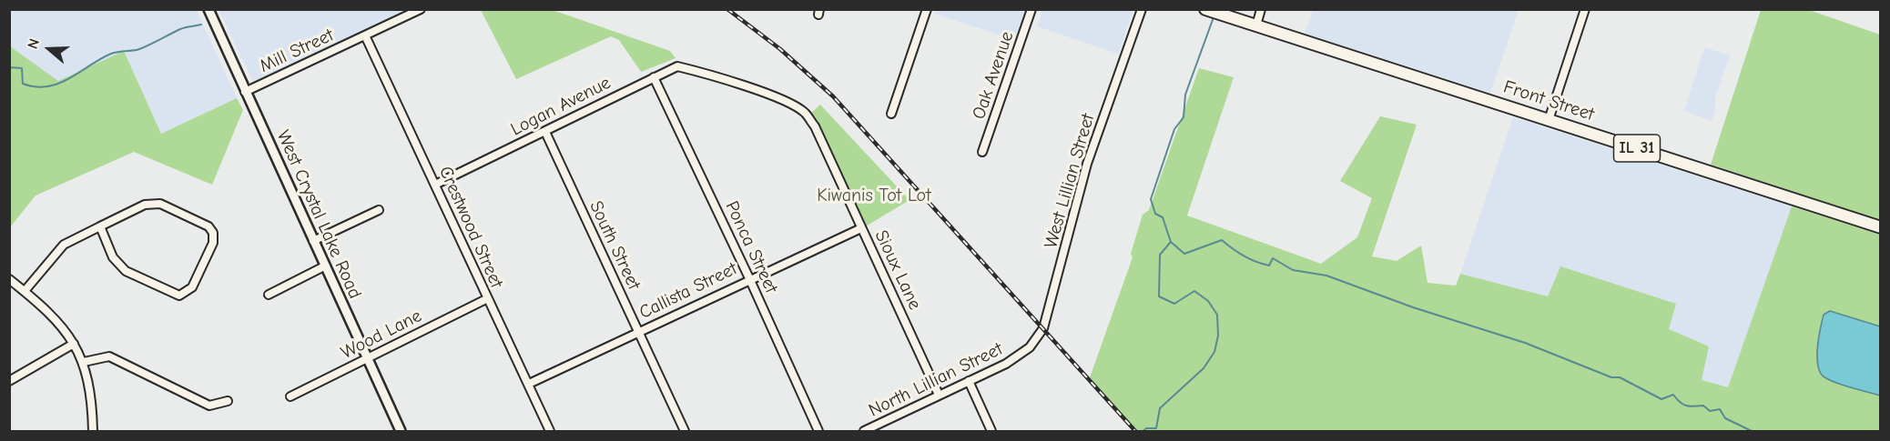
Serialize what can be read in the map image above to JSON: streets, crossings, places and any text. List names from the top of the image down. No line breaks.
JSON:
{"streets":{"main road":["Front Street","IL 31"],"street":["Mill Street","Oak Avenue","Logan Avenue","West Lillian Street","West Crystal Lake Road","Crestwood Street","South Street","Ponca Street","Sioux Lane","Callista Street","Wood Lane","North Lillian Street"]},"crossings":[["Mill Street","West Crystal Lake Road"],["Mill Street","Crestwood Street"],["Logan Avenue","Crestwood Street"],["Logan Avenue","South Street"],["Logan Avenue","Ponca Street"],["Logan Avenue","Sioux Lane"],["West Lillian Street","North Lillian Street"],["West Crystal Lake Road","Wood Lane"],["Crestwood Street","Callista Street"],["Crestwood Street","Wood Lane"],["South Street","Callista Street"],["Ponca Street","Callista Street"],["Sioux Lane","Callista Street"],["Sioux Lane","North Lillian Street"]],"parks":["Kiwanis Tot Lot"],"north":"left"}
